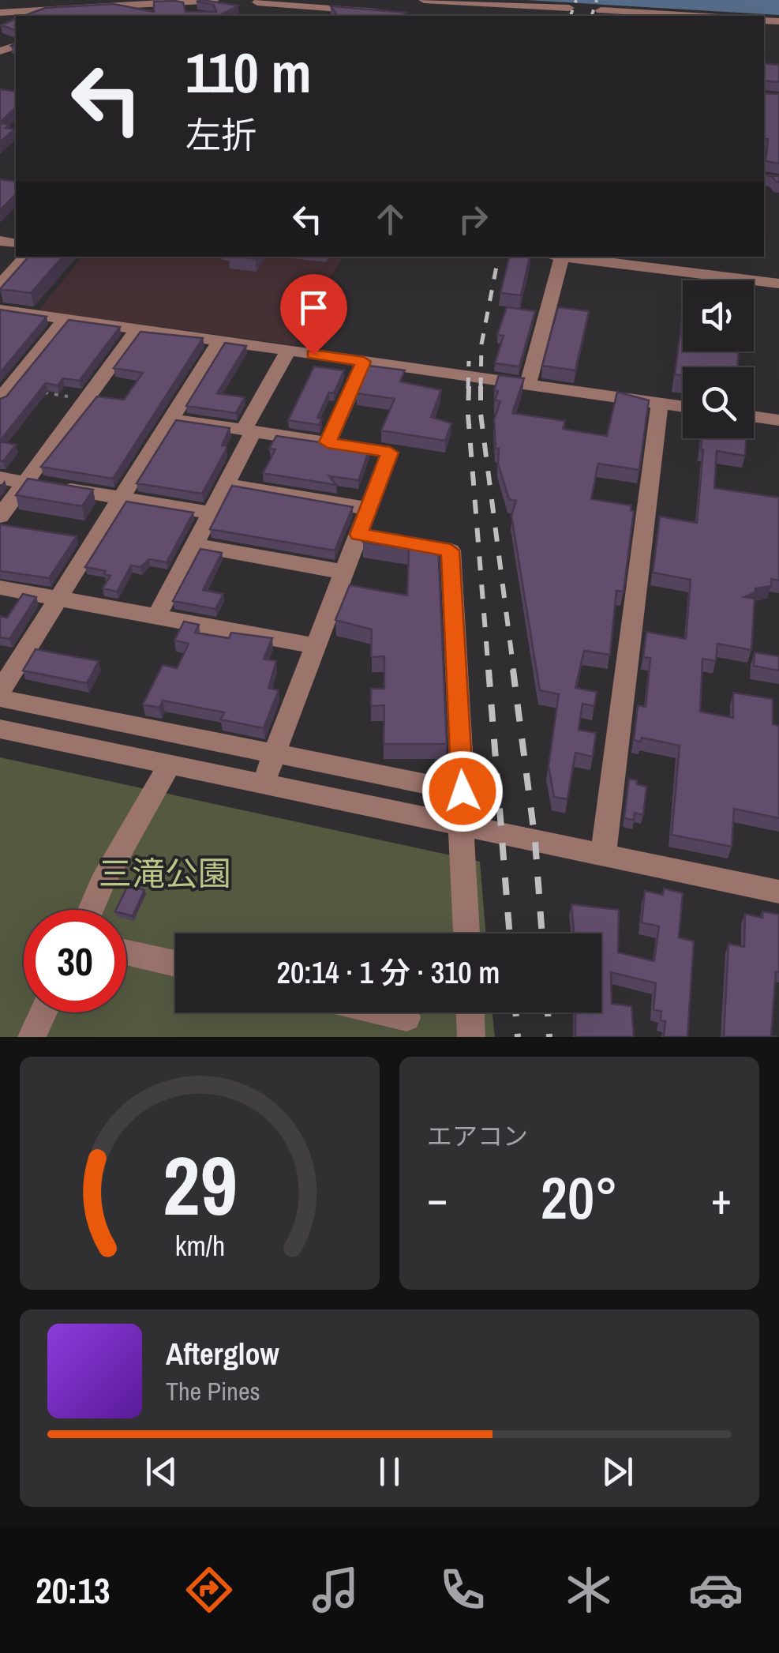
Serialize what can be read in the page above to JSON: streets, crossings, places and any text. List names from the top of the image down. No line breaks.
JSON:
{"parks":["三滝公園"],"page":{"turn":["110 m","左折"],"limit":"30","trip":"20:14 · 1 分 · 310 m","tile":"エアコン","heat":["−","20°","+"],"song":["Afterglow","The Pines"],"tabs":"20:13","gauge":["29","km/h"]}}
